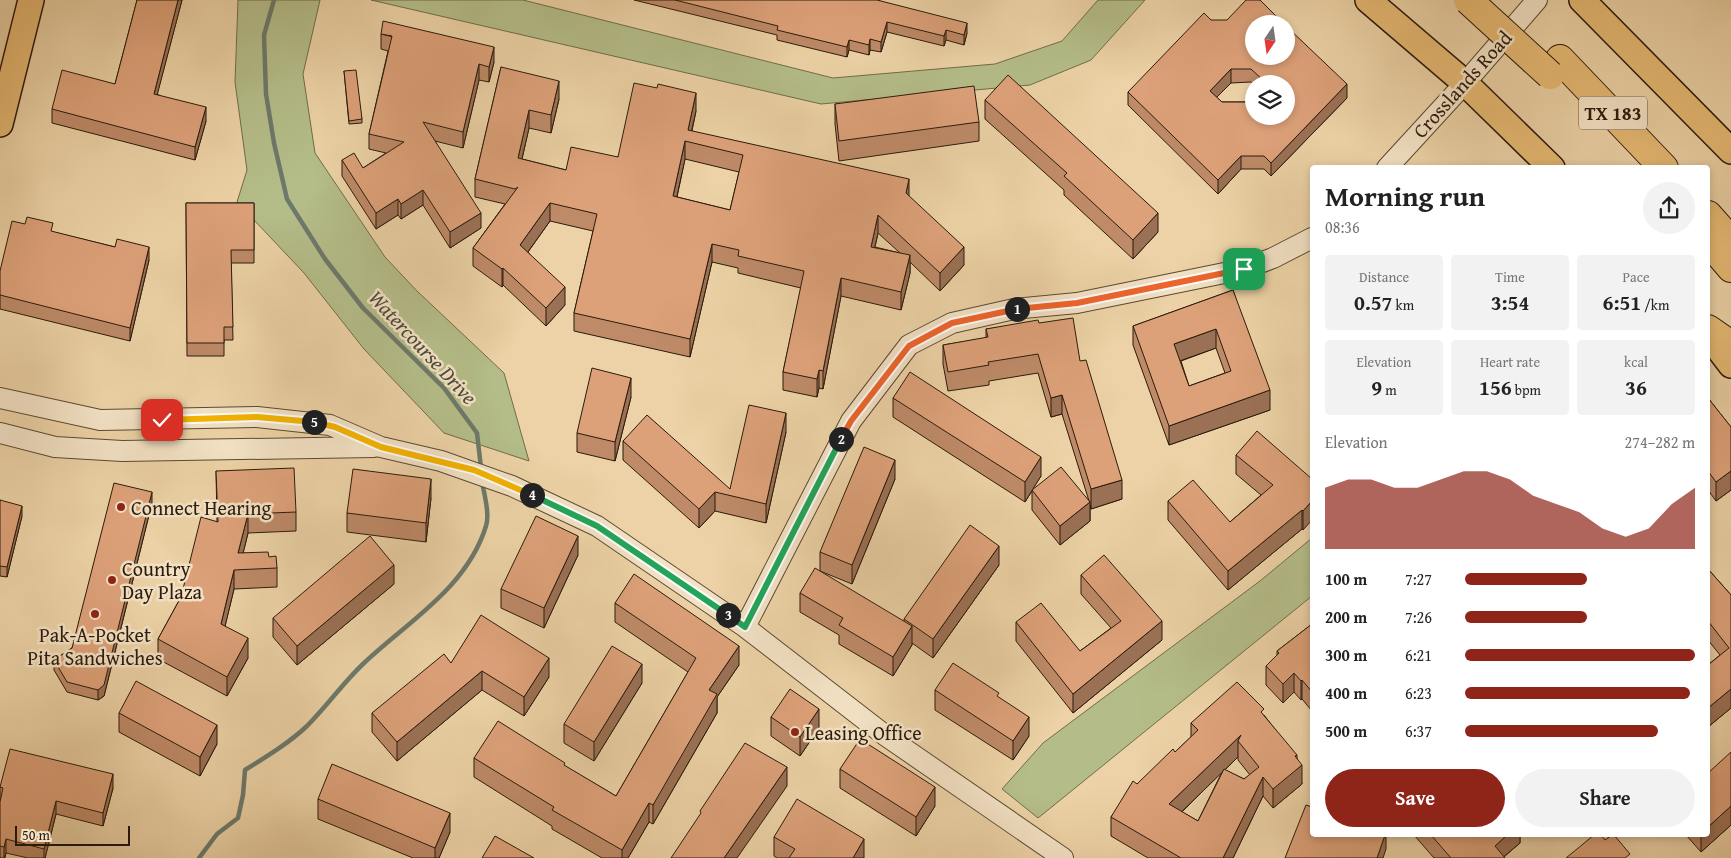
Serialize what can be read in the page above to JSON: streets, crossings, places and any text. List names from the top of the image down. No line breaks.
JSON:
{"streets":{"highway":["TX 183"],"street":["Crosslands Road"]},"water":["Watercourse Drive"],"places":["Connect Hearing","Country Day Plaza","Pak-A-Pocket Pita Sandwiches","Leasing Office"],"scale_bar":"50 m","north":"bottom","page":{"heading":["Morning run","08:36"],"stats":[["Distance","0.57 km"],["Time","3:54"],["Pace","6:51 /km"],["Elevation","9 m"],["Heart rate","156 bpm"],["kcal","36"]],"pins":["1","5","2","4","3"],"chart":["Elevation","274–282 m"],"list":[{"name":"100 m","note":"7:27"},{"name":"200 m","note":"7:26"},{"name":"300 m","note":"6:21"},{"name":"400 m","note":"6:23"},{"name":"500 m","note":"6:37"}],"buttons":["Save","Share"],"scale":"50 m"}}
